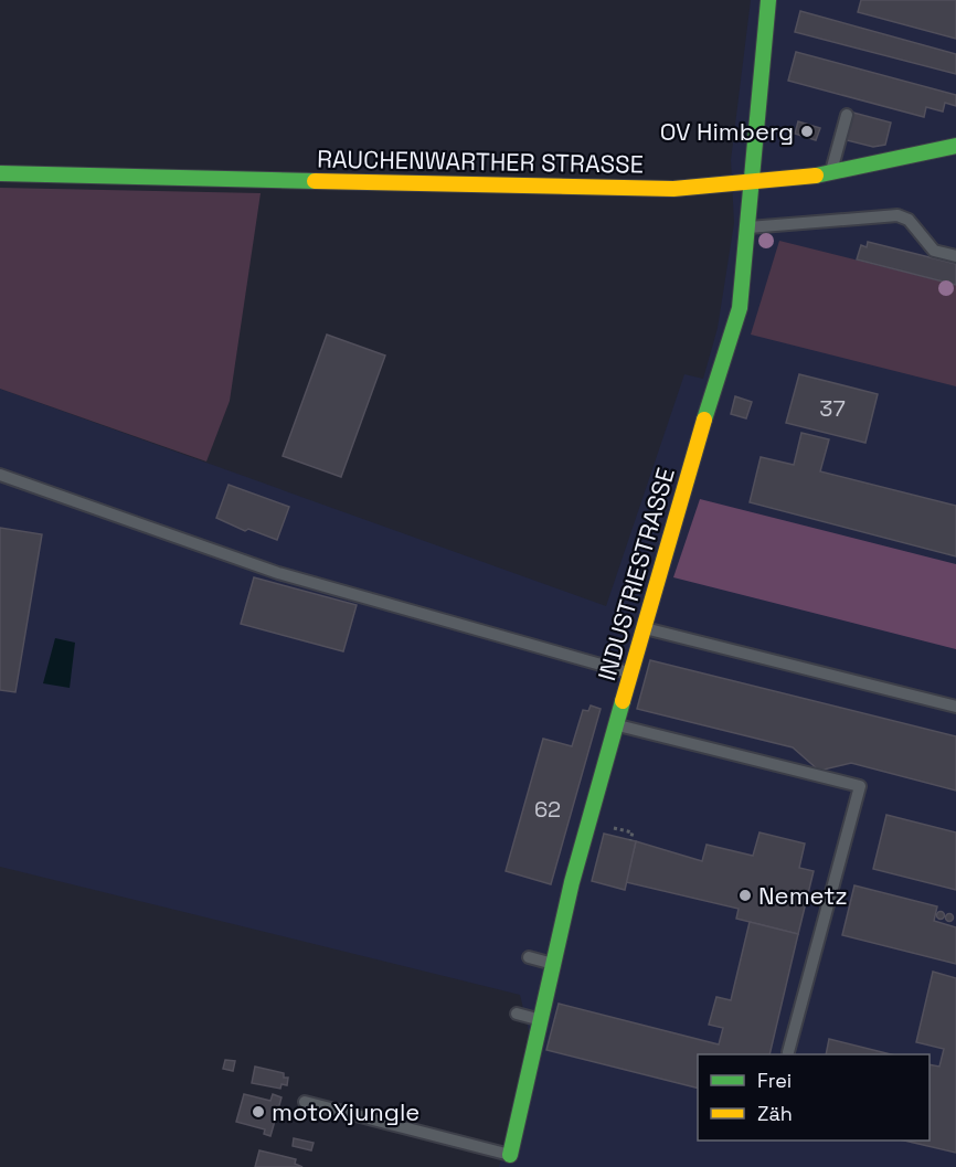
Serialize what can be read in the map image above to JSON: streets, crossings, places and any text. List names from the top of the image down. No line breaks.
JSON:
{"streets":{"street":["RAUCHENWARTHER STRASSE","INDUSTRIESTRASSE"]},"crossings":[["RAUCHENWARTHER STRASSE","INDUSTRIESTRASSE"]],"places":["OV Himberg","Nemetz","motoXjungle"],"house_numbers":["37","62"],"legend":["Frei","Zäh"]}
